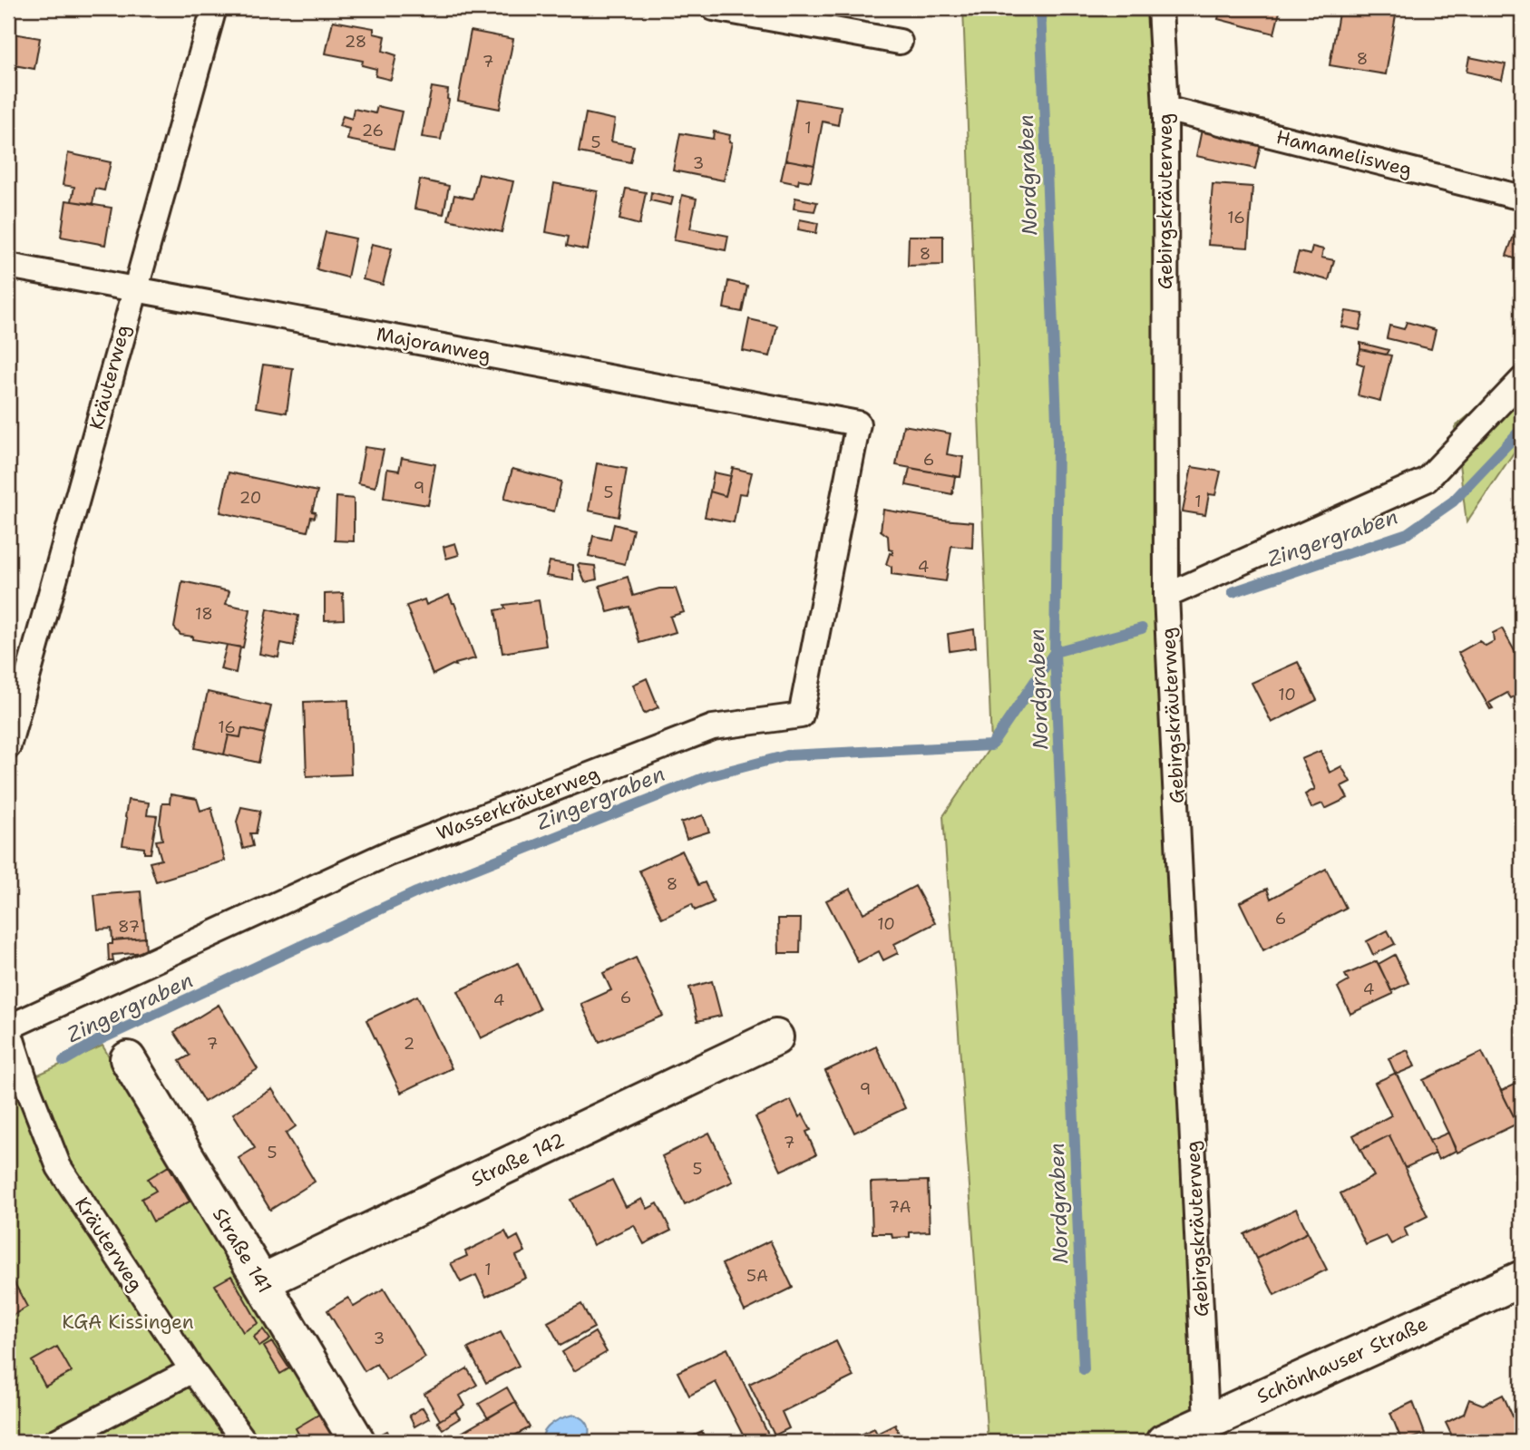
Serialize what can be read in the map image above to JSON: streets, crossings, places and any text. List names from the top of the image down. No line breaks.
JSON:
{"streets":{"street":["Straße 142","Straße 141","Schönhauser Straße"],"lane":["Hamamelisweg","Gebirgskräuterweg","Majoranweg","Kräuterweg","Wasserkräuterweg"]},"crossings":[["Hamamelisweg","Gebirgskräuterweg"],["Gebirgskräuterweg","Schönhauser Straße"],["Majoranweg","Kräuterweg"],["Majoranweg","Wasserkräuterweg"],["Kräuterweg","Wasserkräuterweg"],["Straße 142","Straße 141"]],"water":["Nordgraben","Zingergraben"],"parks":["KGA Kissingen"],"house_numbers":["28","8","7","1","26","5","3","16","8","6","9","5","20","1","4","18","10","16","8","6","10","87","4","6","4","7","2","9","7","5","5","7A","1","5A","3"]}
